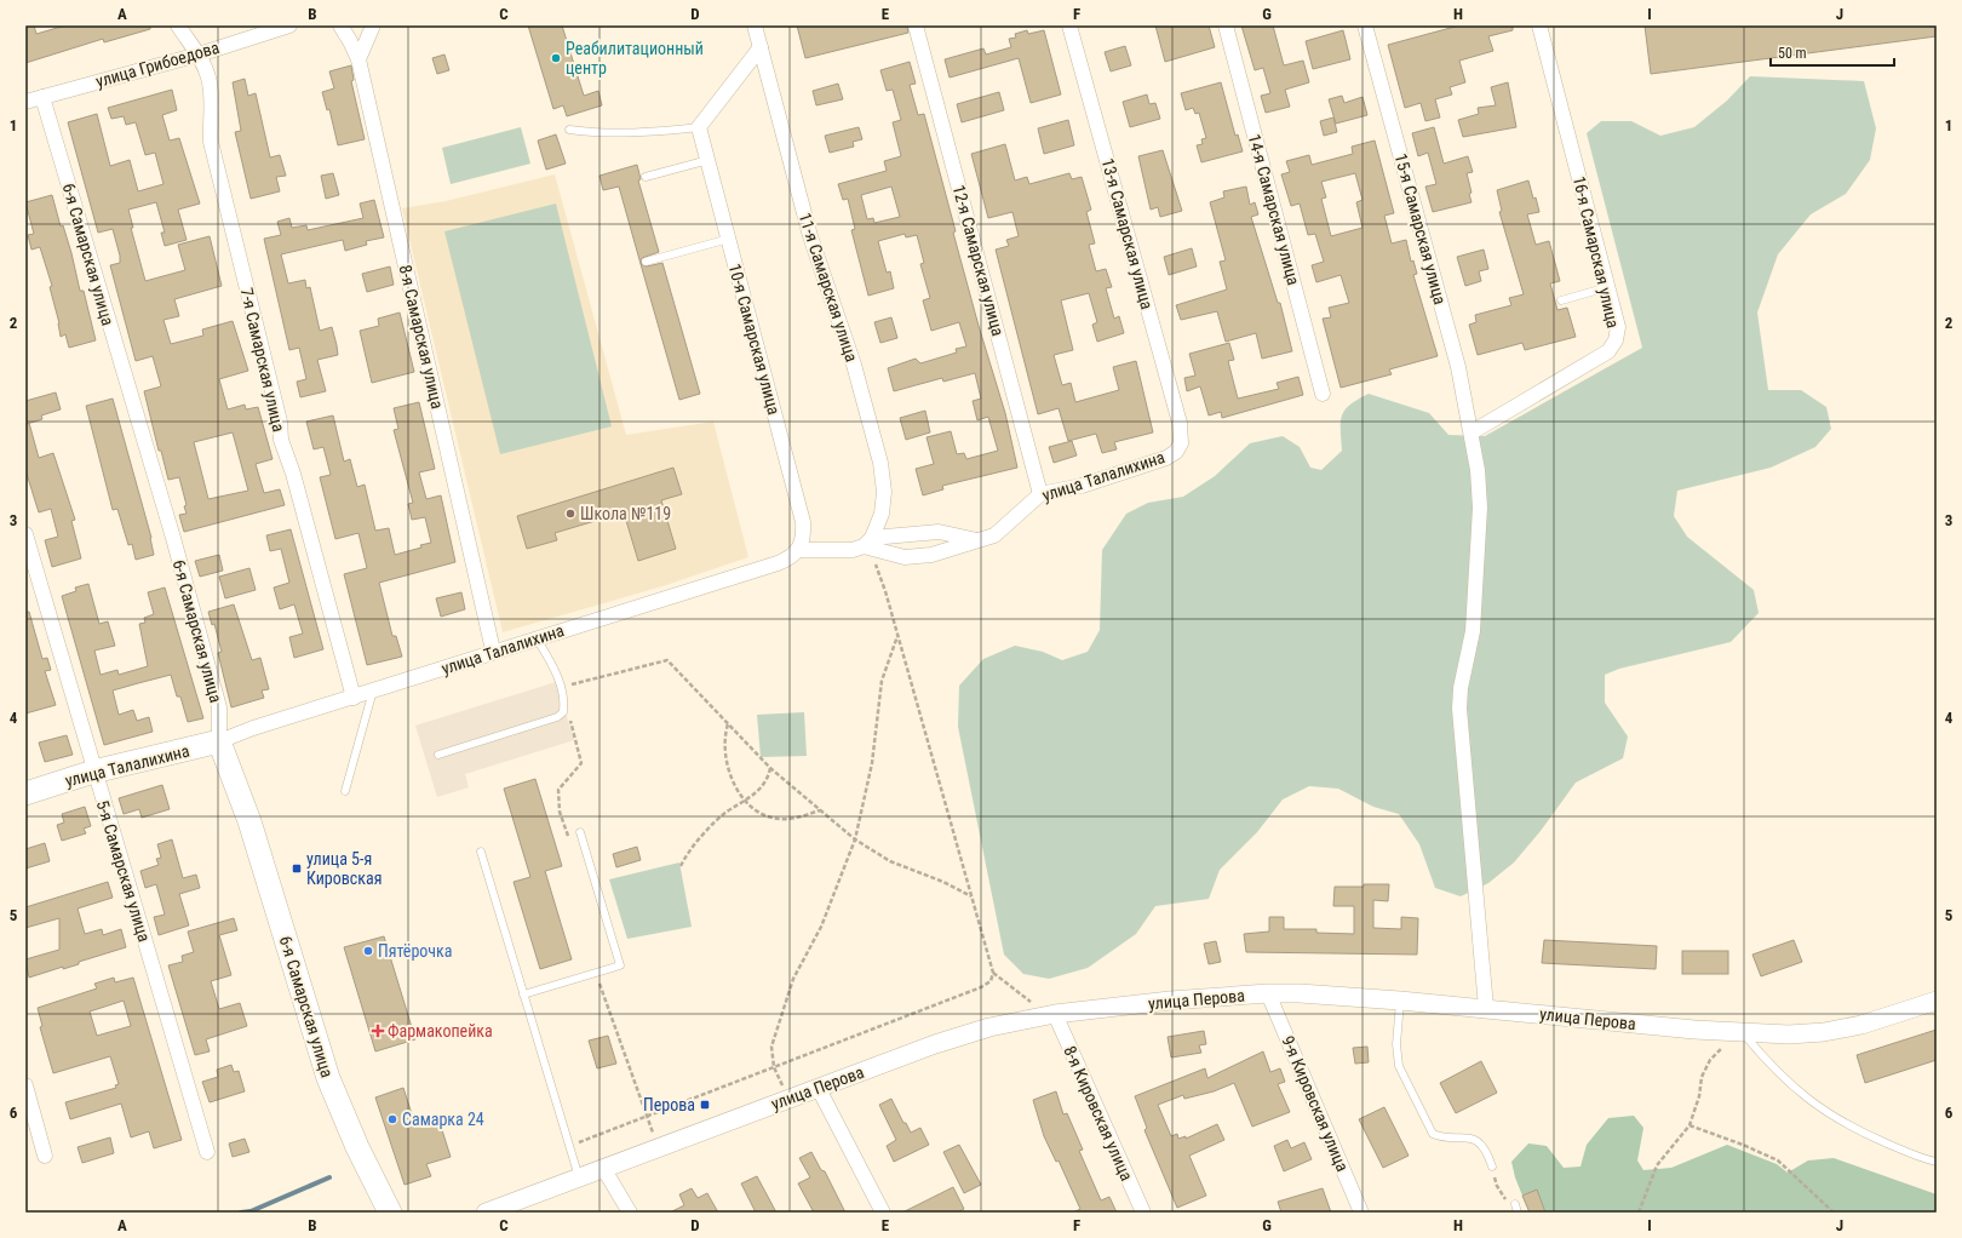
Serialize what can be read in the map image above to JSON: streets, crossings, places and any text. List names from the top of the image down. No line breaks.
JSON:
{"streets":{"main road":["6-я Самарская улица","улица Талалихина"],"street":["улица Грибоедова","14-я Самарская улица","15-я Самарская улица","13-я Самарская улица","16-я Самарская улица","12-я Самарская улица","11-я Самарская улица","8-я Самарская улица","10-я Самарская улица","7-я Самарская улица","5-я Самарская улица","улица Перова","9-я Кировская улица","8-я Кировская улица"]},"crossings":[["улица Грибоедова","6-я Самарская улица"],["улица Грибоедова","7-я Самарская улица"],["15-я Самарская улица","16-я Самарская улица"],["15-я Самарская улица","улица Перова"],["13-я Самарская улица","улица Талалихина"],["6-я Самарская улица","улица Талалихина"],["12-я Самарская улица","улица Талалихина"],["11-я Самарская улица","улица Талалихина"],["8-я Самарская улица","улица Талалихина"],["10-я Самарская улица","улица Талалихина"],["7-я Самарская улица","улица Талалихина"],["улица Талалихина","5-я Самарская улица"],["улица Перова","9-я Кировская улица"],["улица Перова","8-я Кировская улица"]],"places":{"other":["Реабилитационный центр","Школа №119","Пятёрочка","Самарка 24"],"transit":["улица 5-я Кировская","Перова"],"health":["Фармакопейка"]},"scale_bar":"50 m","grid":{"columns":["A","B","C","D","E","F","G","H","I","J"],"rows":["1","2","3","4","5","6"]}}
